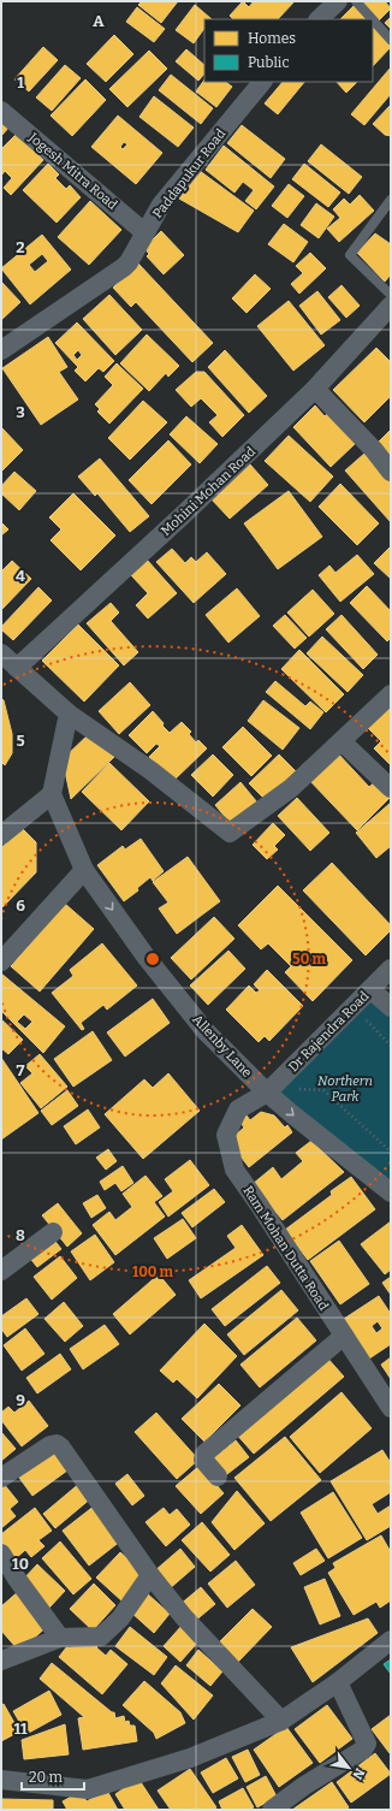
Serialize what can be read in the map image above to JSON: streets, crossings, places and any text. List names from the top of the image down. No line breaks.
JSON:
{"streets":{"street":["Jogesh Mitra Road","Paddapukur Road","Mohini Mohan Road","Dr Rajendra Road","Allenby Lane","Ram Mohan Dutta Road"]},"crossings":[["Jogesh Mitra Road","Paddapukur Road"],["Dr Rajendra Road","Allenby Lane"],["Dr Rajendra Road","Ram Mohan Dutta Road"],["Allenby Lane","Ram Mohan Dutta Road"]],"one_way":["Allenby Lane"],"parks":["Northern Park"],"legend":["Homes","Public"],"scale_bar":"20 m","north":"bottom right","grid":{"columns":["A"],"rows":["1","2","3","4","5","6","7","8","9","10","11"]},"rings":["50 m","100 m"]}
